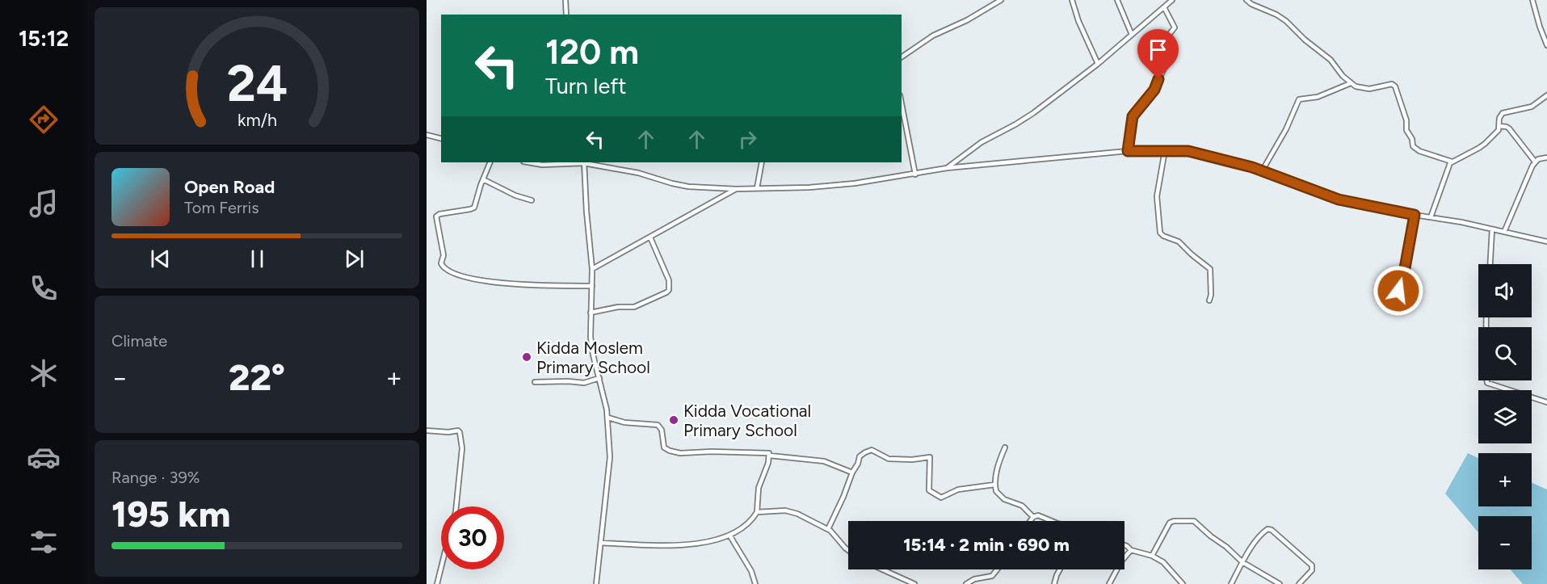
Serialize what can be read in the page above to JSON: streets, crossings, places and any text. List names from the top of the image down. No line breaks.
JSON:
{"places":["Kidda Moslem Primary School","Kidda Vocational Primary School"],"page":{"tabs":"15:12","turn":["120 m","Turn left"],"song":["Open Road","Tom Ferris"],"map_buttons":["+","−"],"tile":["Climate",["Range · 39%","195 km"]],"heat":["−","22°","+"],"limit":"30","trip":"15:14 · 2 min · 690 m","gauge":["24","km/h"]}}
